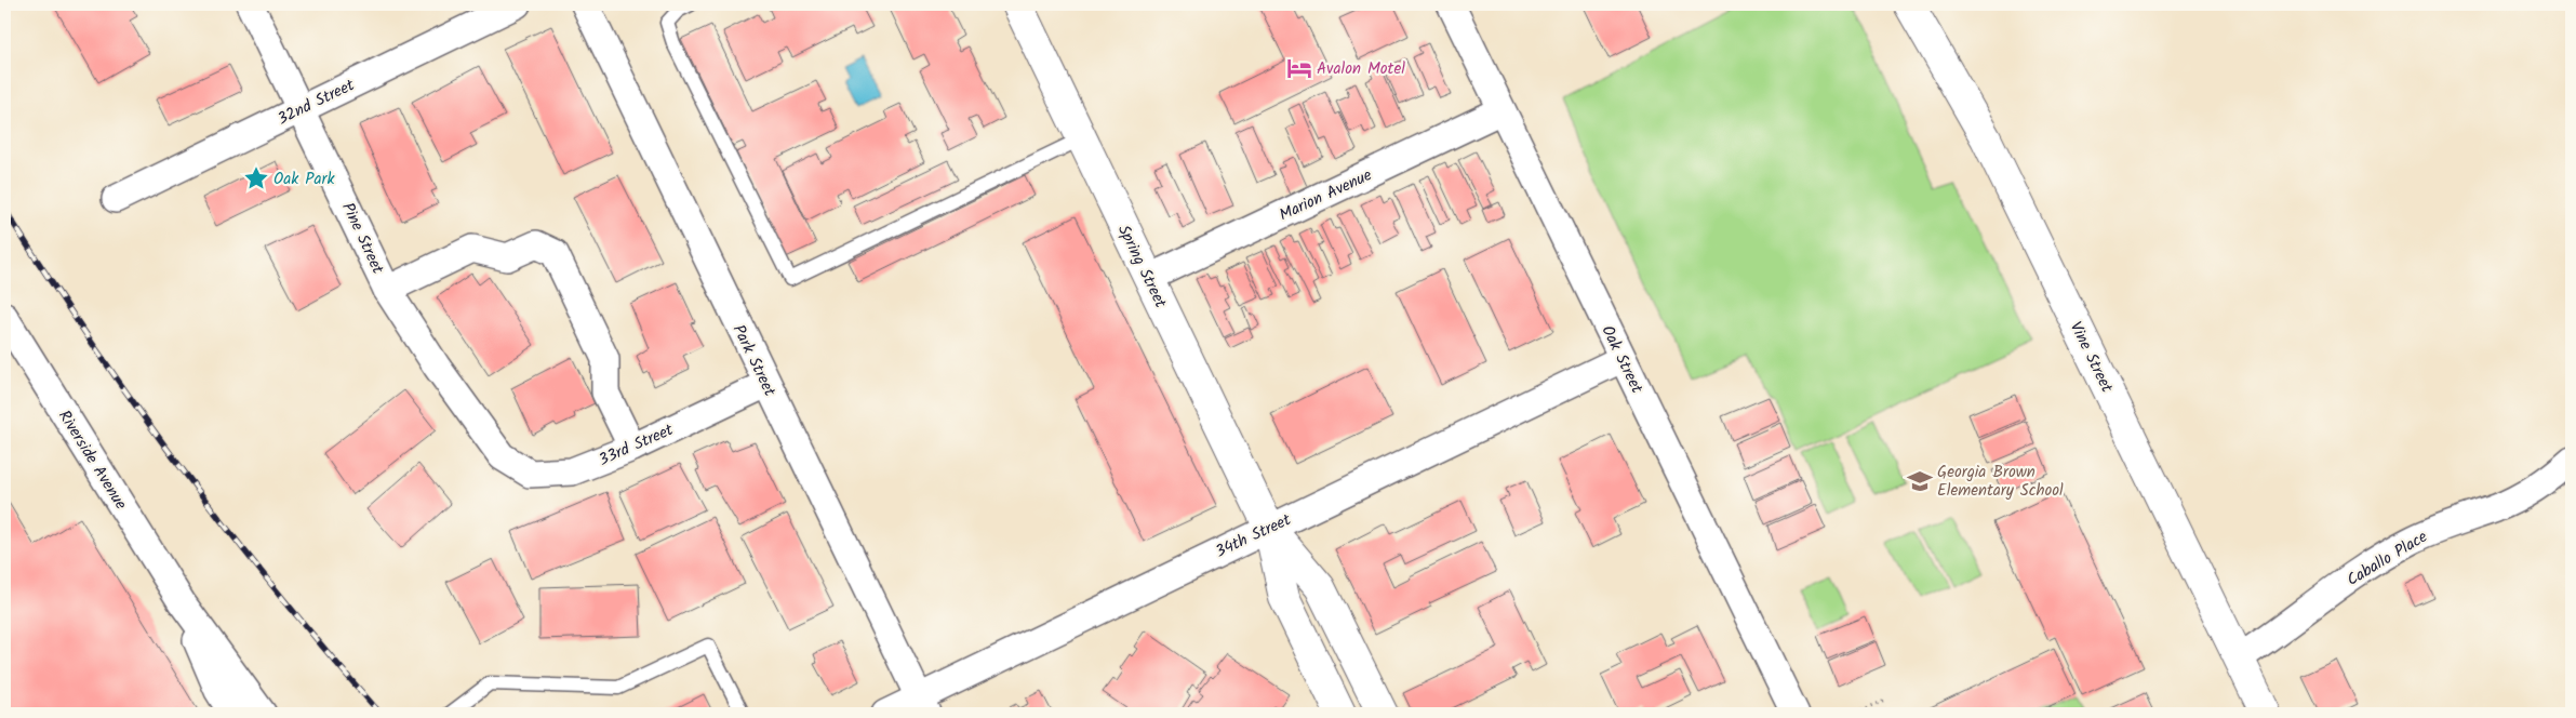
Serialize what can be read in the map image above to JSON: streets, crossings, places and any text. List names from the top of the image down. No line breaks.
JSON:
{"streets":{"main road":["Spring Street","Vine Street"],"street":["32nd Street","Marion Avenue","Pine Street","Oak Street","Park Street","33rd Street","Riverside Avenue","34th Street","Caballo Place"]},"crossings":[["32nd Street","Pine Street"],["Marion Avenue","Spring Street"],["Marion Avenue","Oak Street"],["Pine Street","33rd Street"],["Spring Street","34th Street"],["Vine Street","Caballo Place"],["Oak Street","34th Street"],["Park Street","33rd Street"],["Park Street","34th Street"]],"places":{"hotel":["Avalon Motel"],"place":["Oak Park"],"school or university":["Georgia Brown Elementary School"]}}
